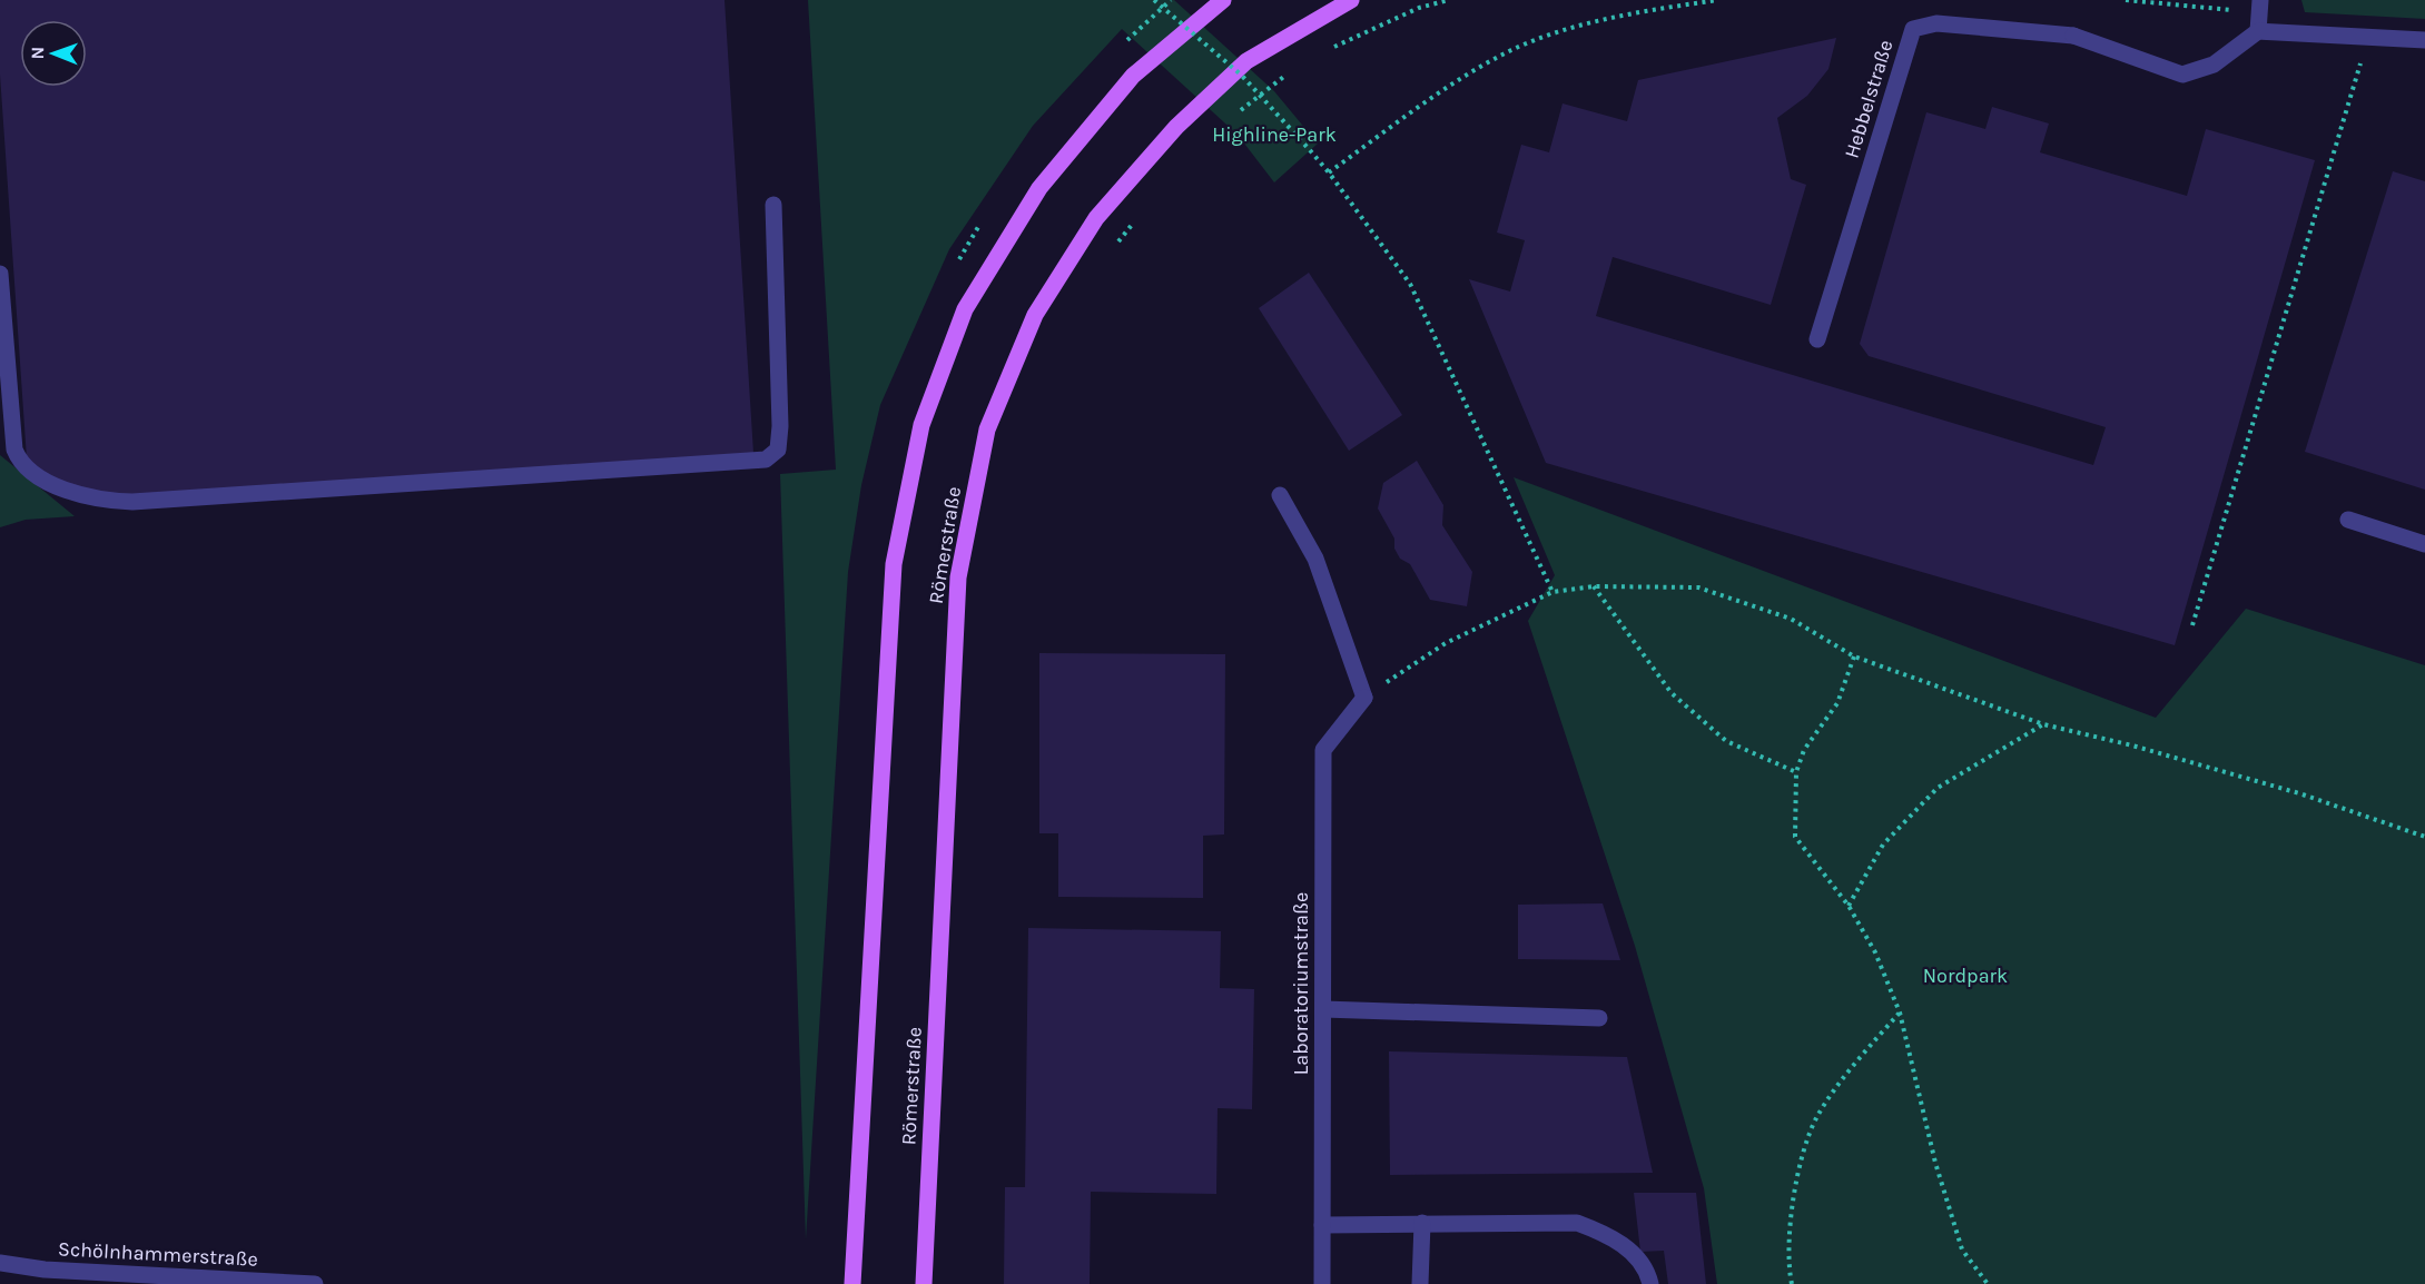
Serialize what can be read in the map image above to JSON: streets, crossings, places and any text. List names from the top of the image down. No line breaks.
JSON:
{"streets":{"main road":["Römerstraße"],"street":["Hebbelstraße","Laboratoriumstraße","Schölnhammerstraße"]},"parks":["Highline-Park","Nordpark"],"north":"left"}
